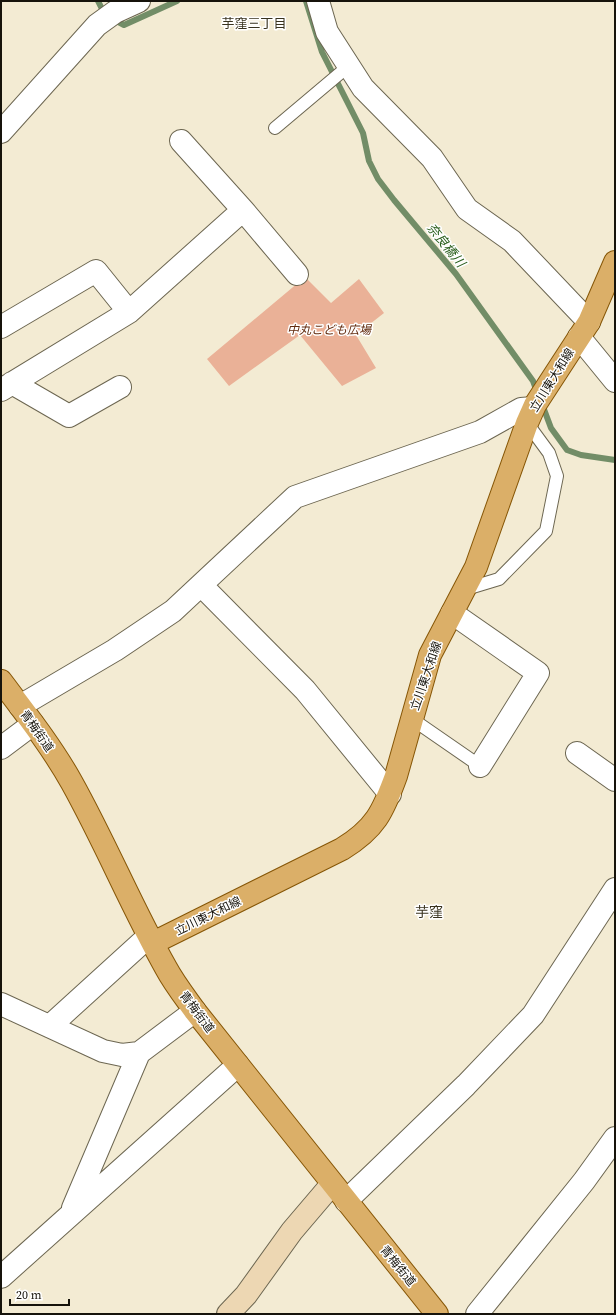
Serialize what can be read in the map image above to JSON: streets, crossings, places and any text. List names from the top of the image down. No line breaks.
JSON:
{"streets":{"main road":["立川東大和線","青梅街道"]},"crossings":[["立川東大和線","青梅街道"]],"districts":["芋窪三丁目","芋窪"],"water":["奈良橋川"],"parks":["中丸こども広場"],"scale_bar":"20 m"}
